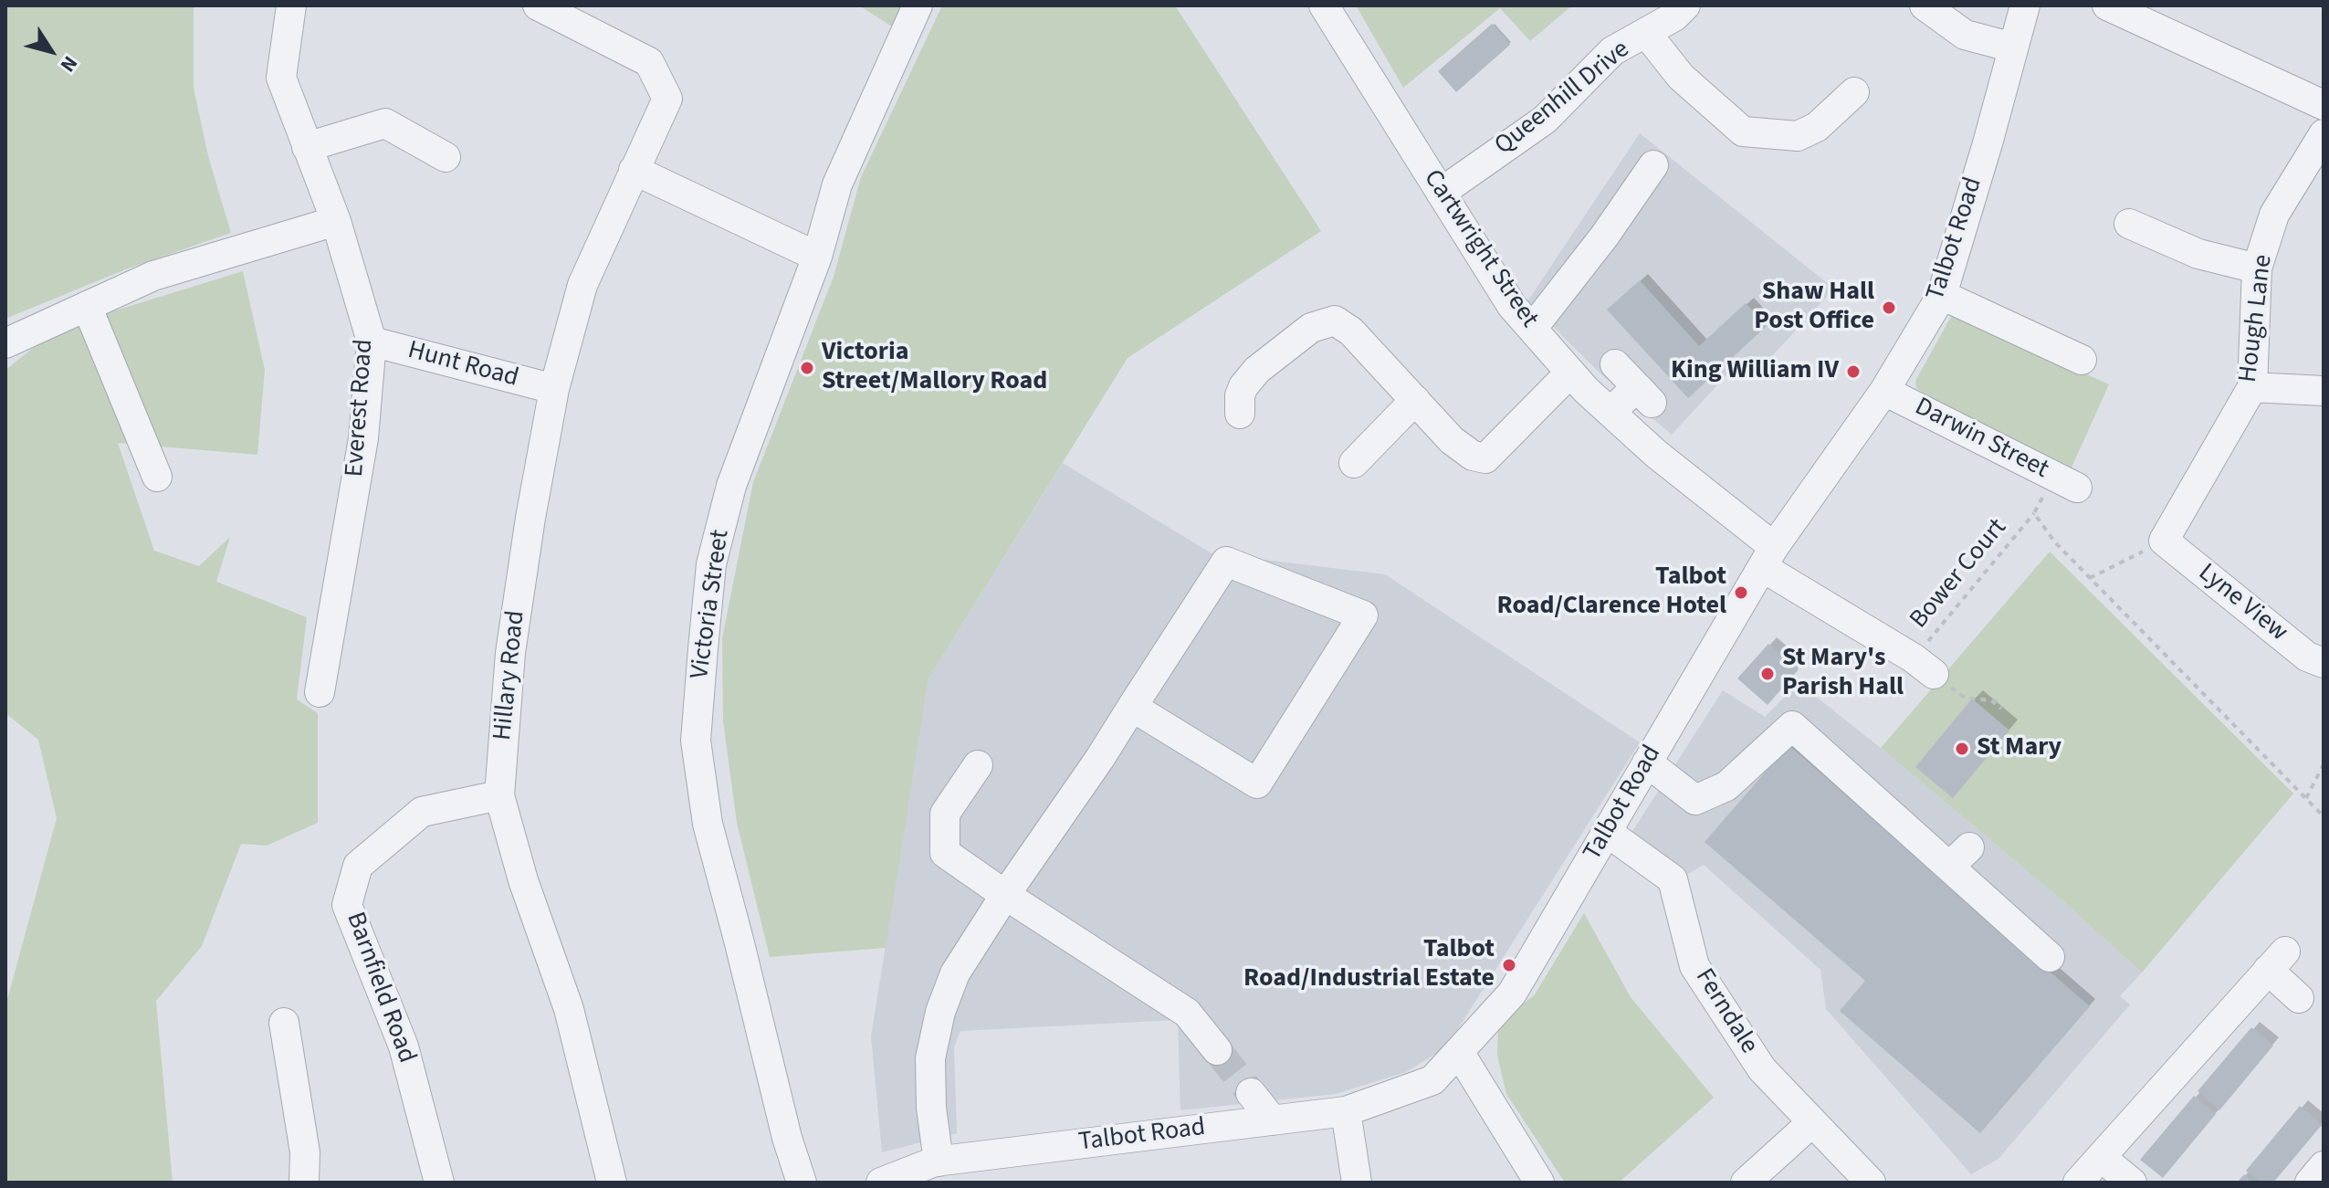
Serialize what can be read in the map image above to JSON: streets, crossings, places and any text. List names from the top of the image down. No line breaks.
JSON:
{"streets":{"street":["Queenhill Drive","Talbot Road","Cartwright Street","Hough Lane","Hunt Road","Everest Road","Darwin Street","Lyne View","Victoria Street","Hillary Road","Barnfield Road","Ferndale"],"path":["Bower Court"]},"crossings":[["Queenhill Drive","Cartwright Street"],["Talbot Road","Cartwright Street"],["Talbot Road","Darwin Street"],["Talbot Road","Ferndale"],["Cartwright Street","Bower Court"],["Hough Lane","Lyne View"],["Hunt Road","Everest Road"],["Hunt Road","Hillary Road"],["Darwin Street","Bower Court"],["Hillary Road","Barnfield Road"]],"places":["Shaw Hall Post Office","Victoria Street/Mallory Road","King William IV","Talbot Road/Clarence Hotel","St Mary's Parish Hall","St Mary","Talbot Road/Industrial Estate"],"north":"bottom right"}
